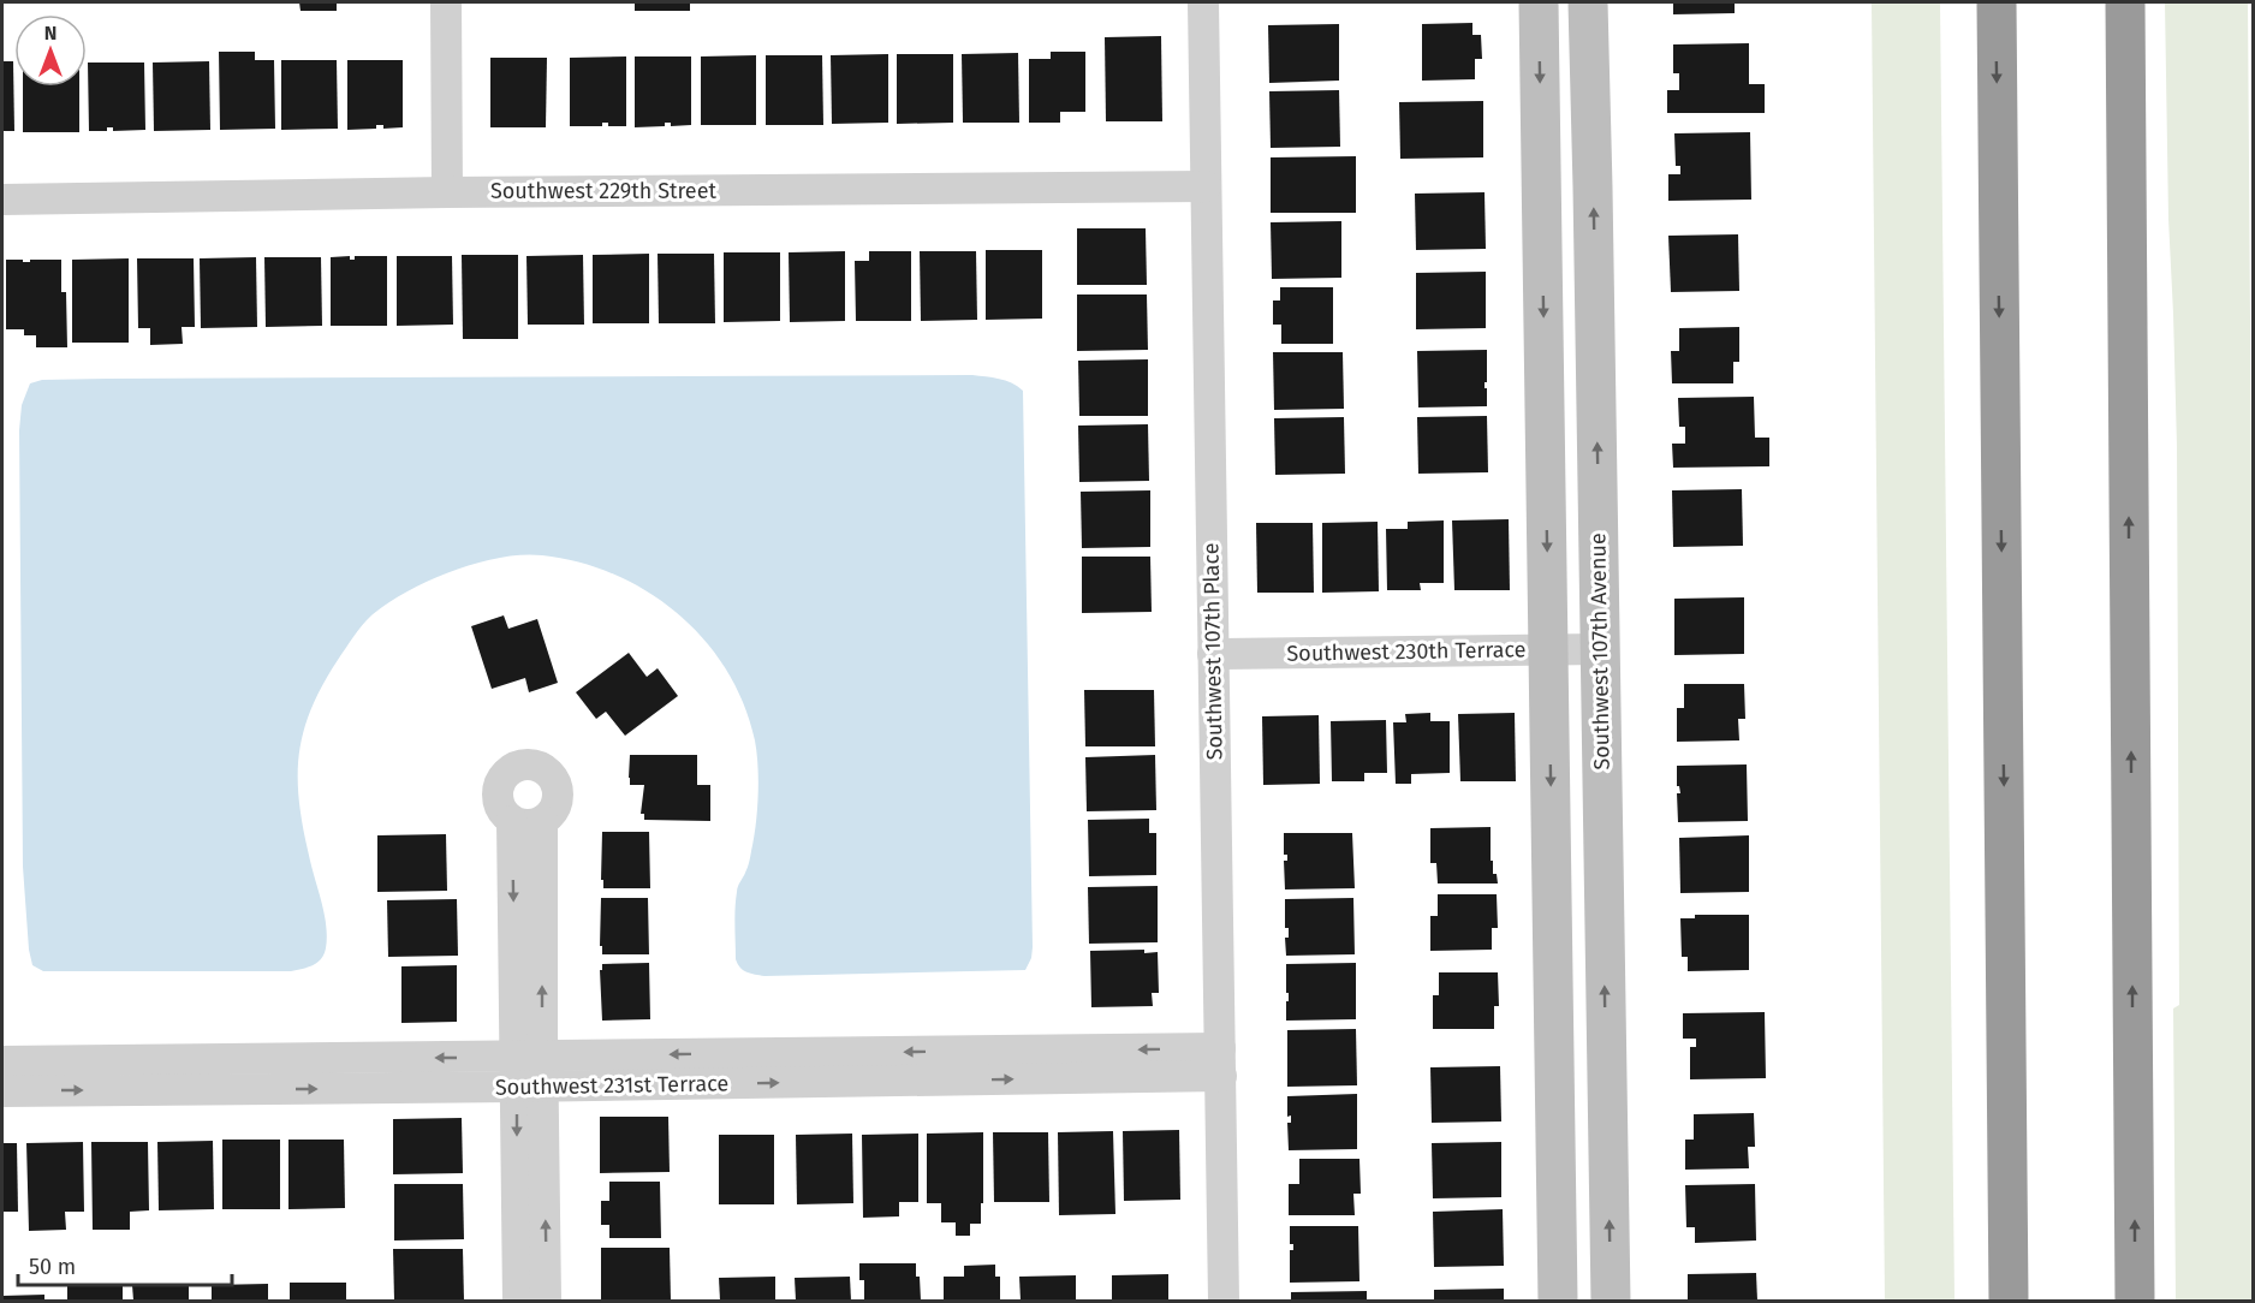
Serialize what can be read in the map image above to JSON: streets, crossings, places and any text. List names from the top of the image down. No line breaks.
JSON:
{"streets":{"street":["Southwest 229th Street","Southwest 107th Place","Southwest 230th Terrace","Southwest 107th Avenue","Southwest 231st Terrace"]},"crossings":[["Southwest 229th Street","Southwest 107th Place"],["Southwest 107th Place","Southwest 230th Terrace"],["Southwest 107th Place","Southwest 231st Terrace"],["Southwest 230th Terrace","Southwest 107th Avenue"]],"scale_bar":"50 m","north":"top"}
